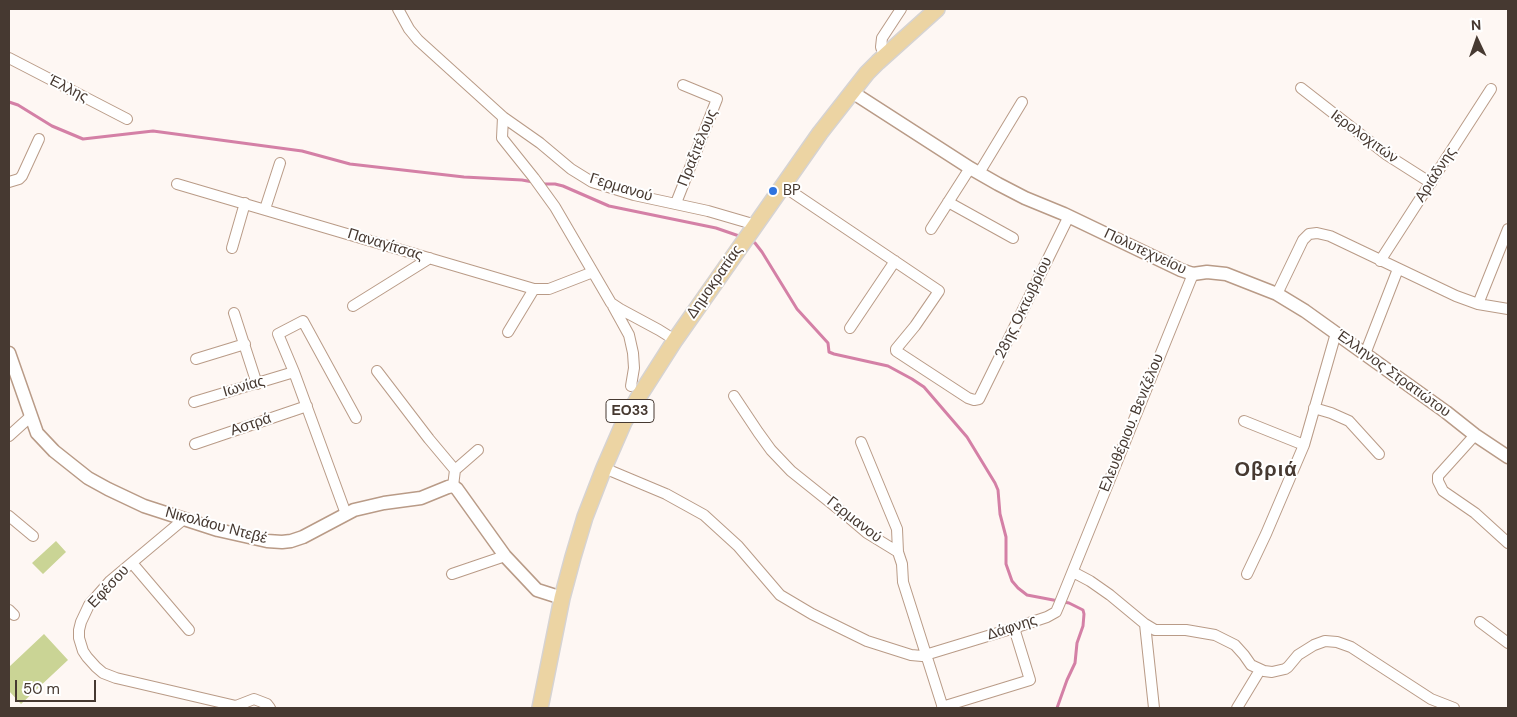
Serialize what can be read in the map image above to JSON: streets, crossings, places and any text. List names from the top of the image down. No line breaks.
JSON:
{"streets":{"main road":["Δημοκρατίας","ΕΟ33"],"street":["Έλλης","Ιερολοχιτών","Πραξιτέλους","Αριάδνης","Γερμανού","Παναγίτσας","Πολυτεχνείου","28ης Οκτωβρίου","Έλληνος Στρατιώτου","Ιωνίας","Ελευθέριου. Βενιζέλου","Αστρά","Νικολάου Ντεβέ","Εφέσου","Δάφνης"]},"crossings":[["Ιερολοχιτών","Αριάδνης"],["Πραξιτέλους","Γερμανού"],["Γερμανού","Δημοκρατίας"],["Πολυτεχνείου","Δημοκρατίας"],["Πολυτεχνείου","28ης Οκτωβρίου"],["Πολυτεχνείου","Έλληνος Στρατιώτου"],["Πολυτεχνείου","Ελευθέριου. Βενιζέλου"],["Δημοκρατίας","ΕΟ33"],["Ελευθέριου. Βενιζέλου","Δάφνης"],["Νικολάου Ντεβέ","Εφέσου"]],"districts":["Οβριά"],"places":["BP"],"scale_bar":"50 m","north":"top"}
